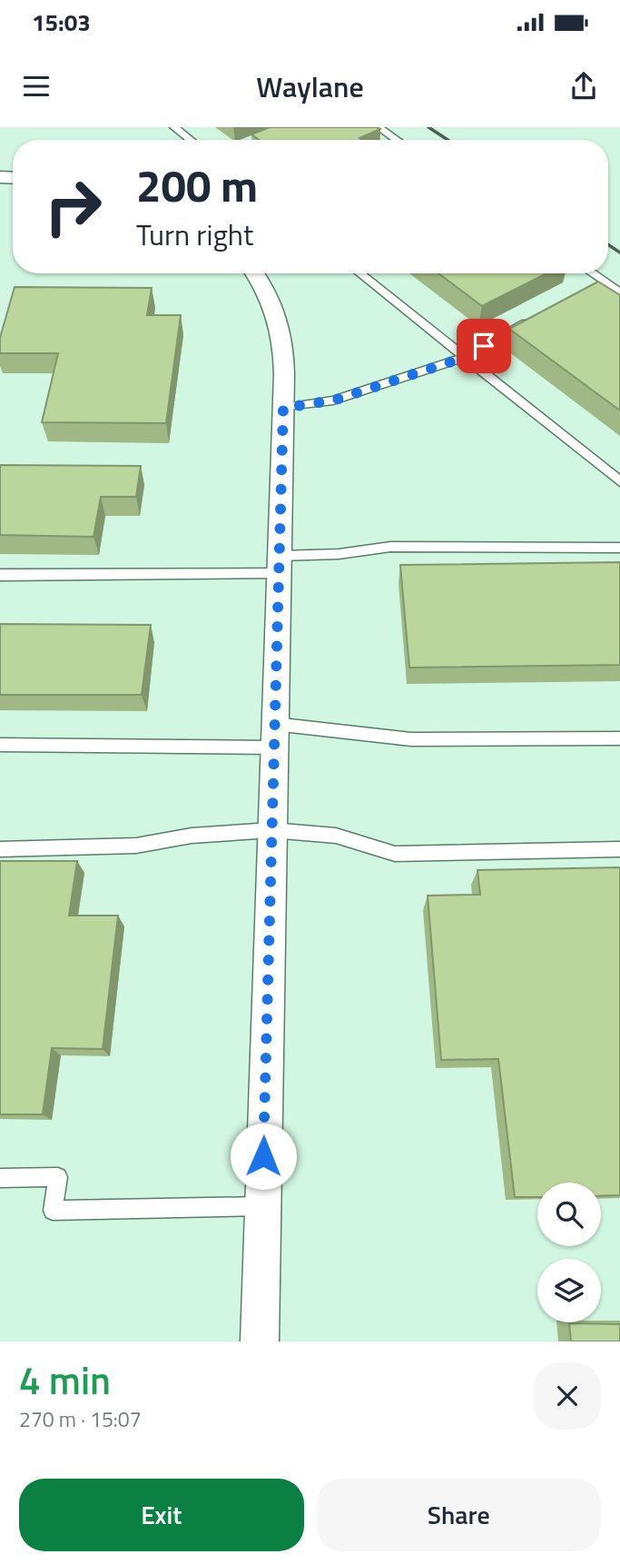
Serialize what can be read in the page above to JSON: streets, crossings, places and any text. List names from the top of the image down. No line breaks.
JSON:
{"page":{"status":"15:03","header":"Waylane","turn":["200 m","Turn right"],"heading":["4 min","270 m · 15:07"],"buttons":["Exit","Share"]}}
